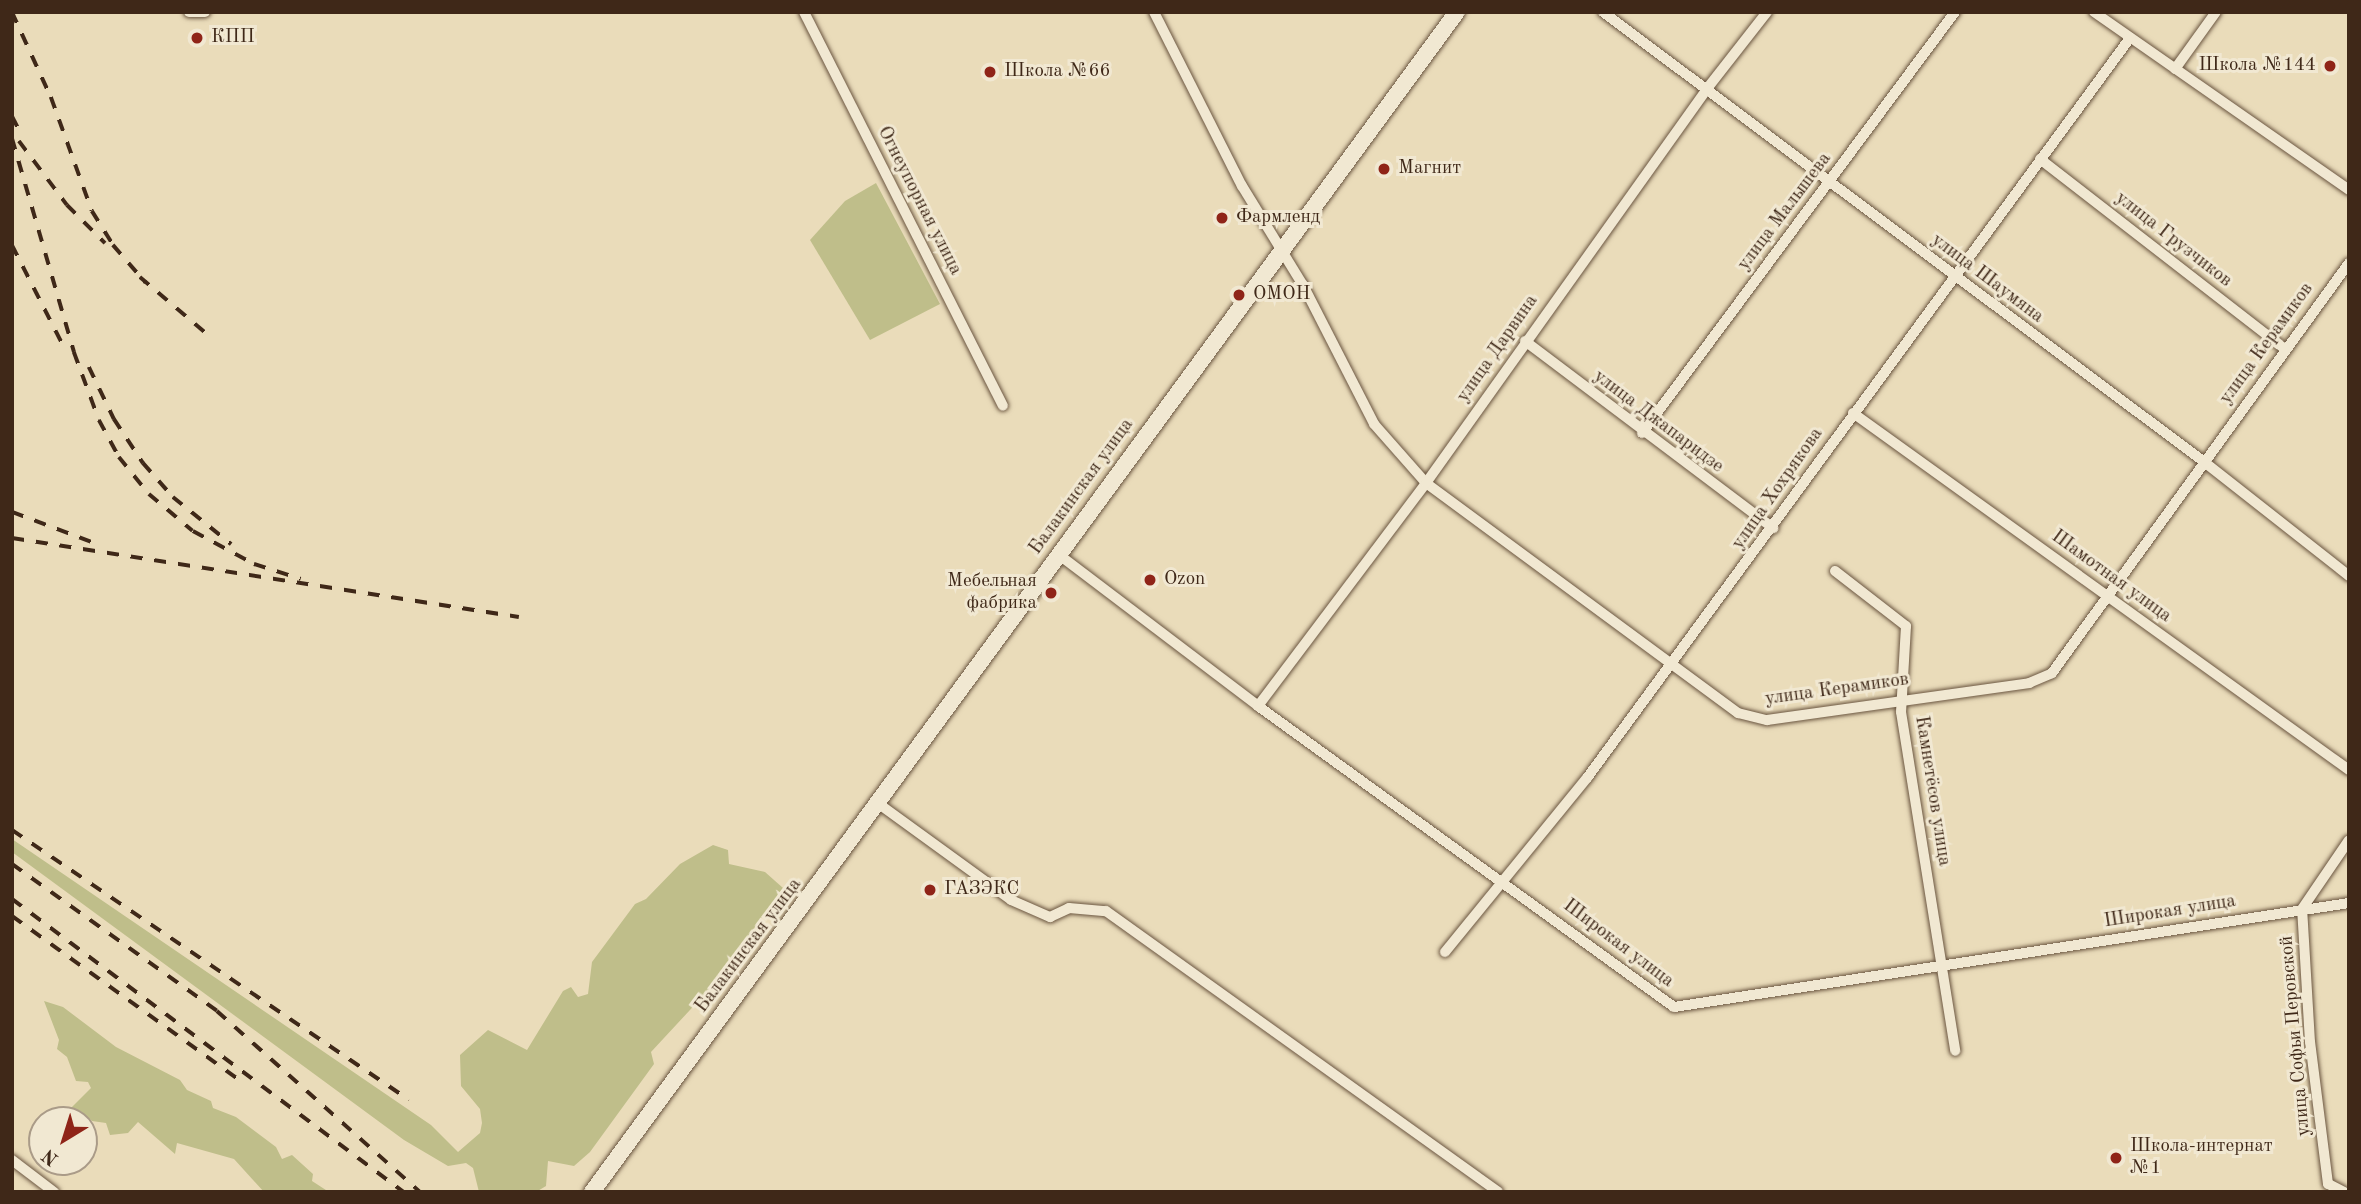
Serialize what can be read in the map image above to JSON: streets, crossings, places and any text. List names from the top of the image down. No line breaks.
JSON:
{"streets":{"main road":["Балакинская улица"],"street":["Огнеупорная улица","улица Малышева","улица Грузчиков","улица Шаумяна","улица Керамиков","улица Дарвина","улица Джапаридзе","улица Хохрякова","Шамотная улица","Камнетёсов улица","Широкая улица","улица Софьи Перовской"]},"crossings":[["улица Малышева","улица Шаумяна"],["улица Малышева","улица Джапаридзе"],["улица Грузчиков","улица Керамиков"],["улица Грузчиков","улица Хохрякова"],["улица Шаумяна","улица Керамиков"],["улица Шаумяна","улица Дарвина"],["улица Шаумяна","улица Хохрякова"],["улица Керамиков","улица Дарвина"],["улица Керамиков","Балакинская улица"],["улица Керамиков","улица Хохрякова"],["улица Керамиков","Шамотная улица"],["улица Керамиков","Камнетёсов улица"],["улица Дарвина","улица Джапаридзе"],["улица Дарвина","Широкая улица"],["улица Джапаридзе","улица Хохрякова"],["Балакинская улица","Широкая улица"],["улица Хохрякова","Шамотная улица"],["улица Хохрякова","Широкая улица"],["Камнетёсов улица","Широкая улица"],["Широкая улица","улица Софьи Перовской"]],"places":["КПП","Школа №144","Школа №66","Магнит","Фармленд","ОМОН","Ozon","Мебельная фабрика","ГАЗЭКС","Школа-интернат №1"],"north":"bottom left"}
